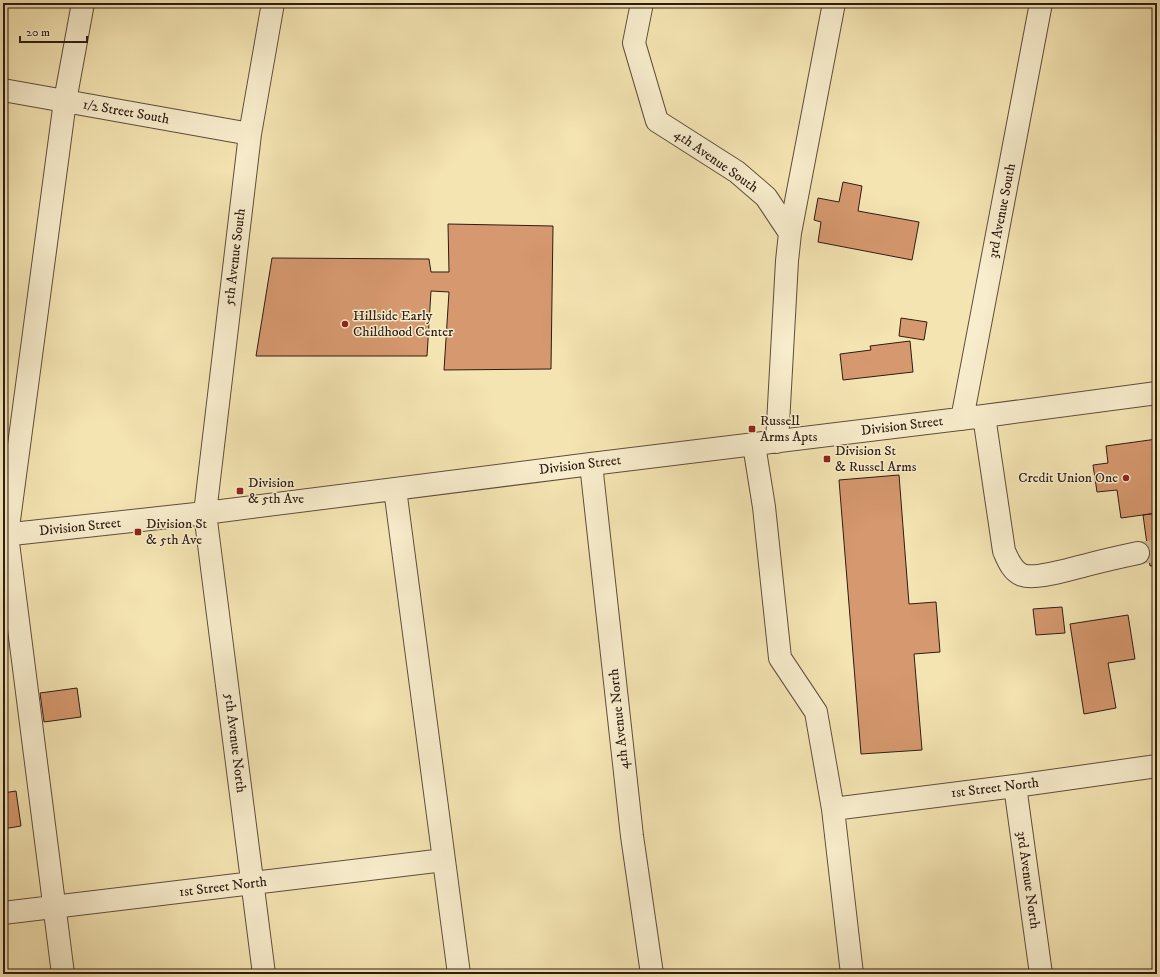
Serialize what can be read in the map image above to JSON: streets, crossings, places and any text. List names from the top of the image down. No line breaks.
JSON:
{"streets":{"street":["1/2 Street South","4th Avenue South","3rd Avenue South","5th Avenue South","Division Street","4th Avenue North","5th Avenue North","1st Street North","3rd Avenue North"]},"crossings":[["1/2 Street South","5th Avenue South"],["3rd Avenue South","Division Street"],["5th Avenue South","Division Street"],["5th Avenue South","5th Avenue North"],["Division Street","4th Avenue North"],["Division Street","5th Avenue North"],["5th Avenue North","1st Street North"],["1st Street North","3rd Avenue North"]],"places":{"other":["Hillside Early Childhood Center","Credit Union One"],"transit":["Russell Arms Apts","Division St & Russel Arms","Division & 5th Ave","Division St & 5th Ave"]},"scale_bar":"20 m"}
